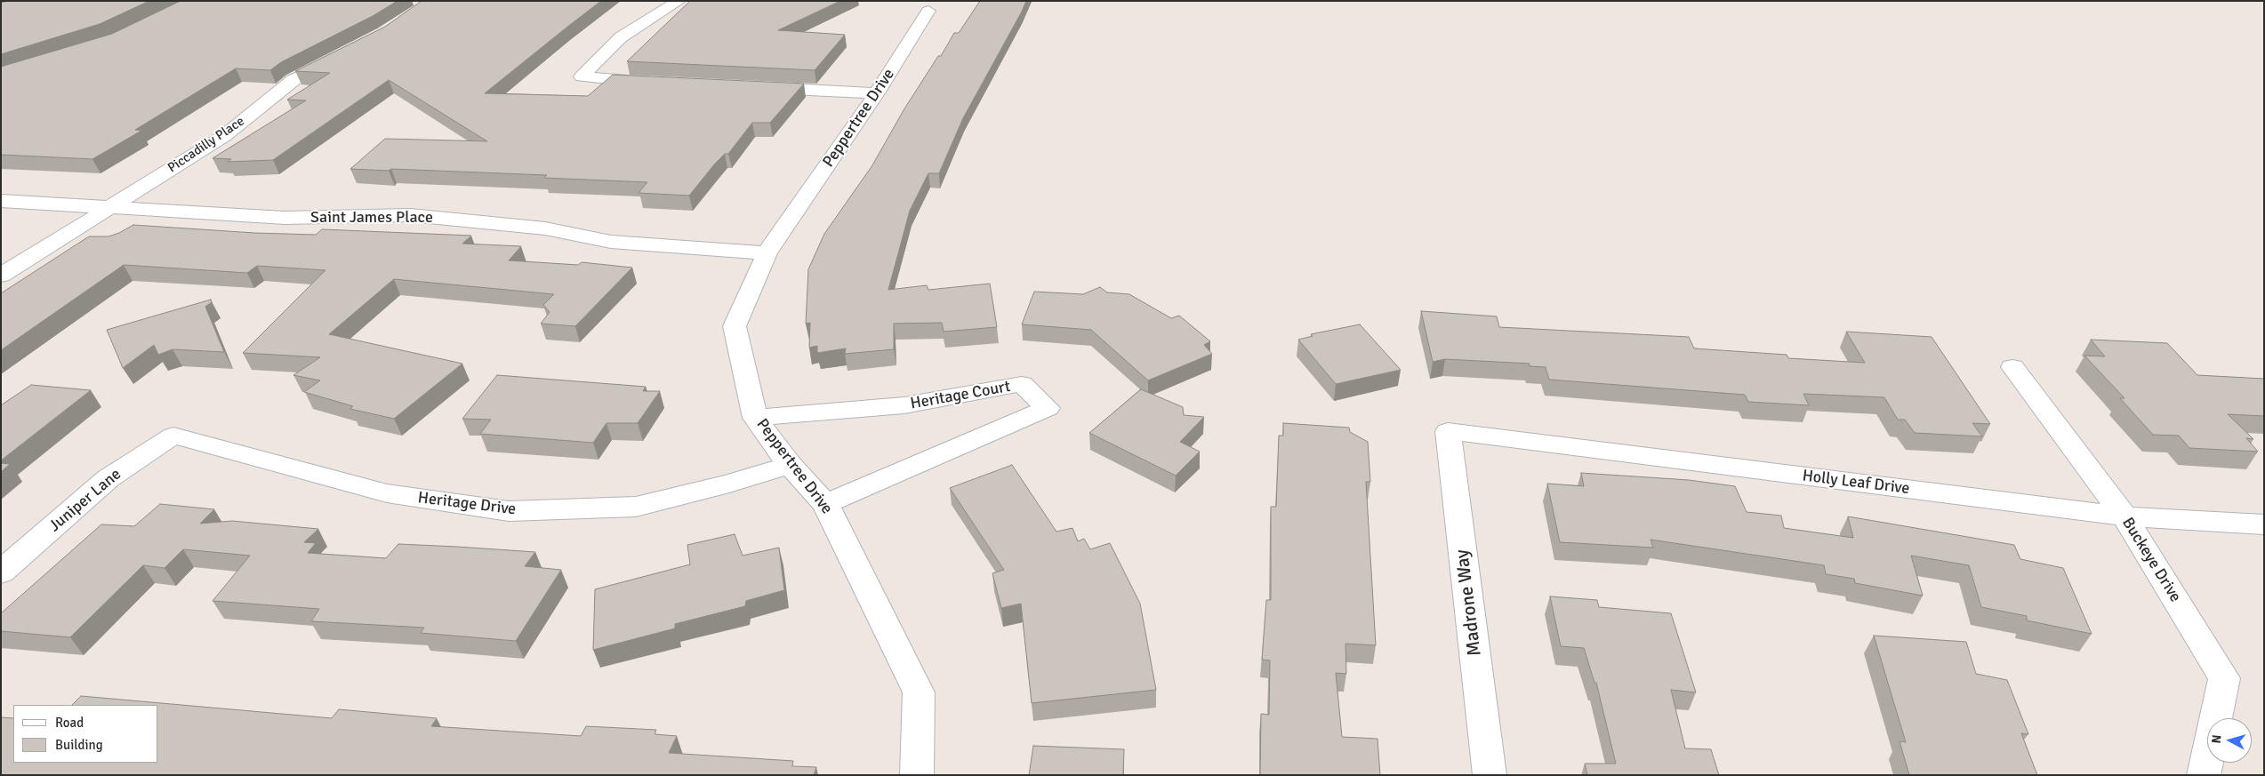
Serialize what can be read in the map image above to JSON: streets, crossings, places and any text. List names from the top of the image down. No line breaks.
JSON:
{"streets":{"street":["Peppertree Drive","Piccadilly Place","Saint James Place","Heritage Court","Holly Leaf Drive","Juniper Lane","Heritage Drive","Buckeye Drive","Madrone Way"]},"crossings":[["Peppertree Drive","Saint James Place"],["Peppertree Drive","Heritage Court"],["Peppertree Drive","Heritage Drive"],["Piccadilly Place","Saint James Place"],["Holly Leaf Drive","Buckeye Drive"],["Holly Leaf Drive","Madrone Way"],["Juniper Lane","Heritage Drive"]],"legend":["Road","Building"],"north":"left"}
